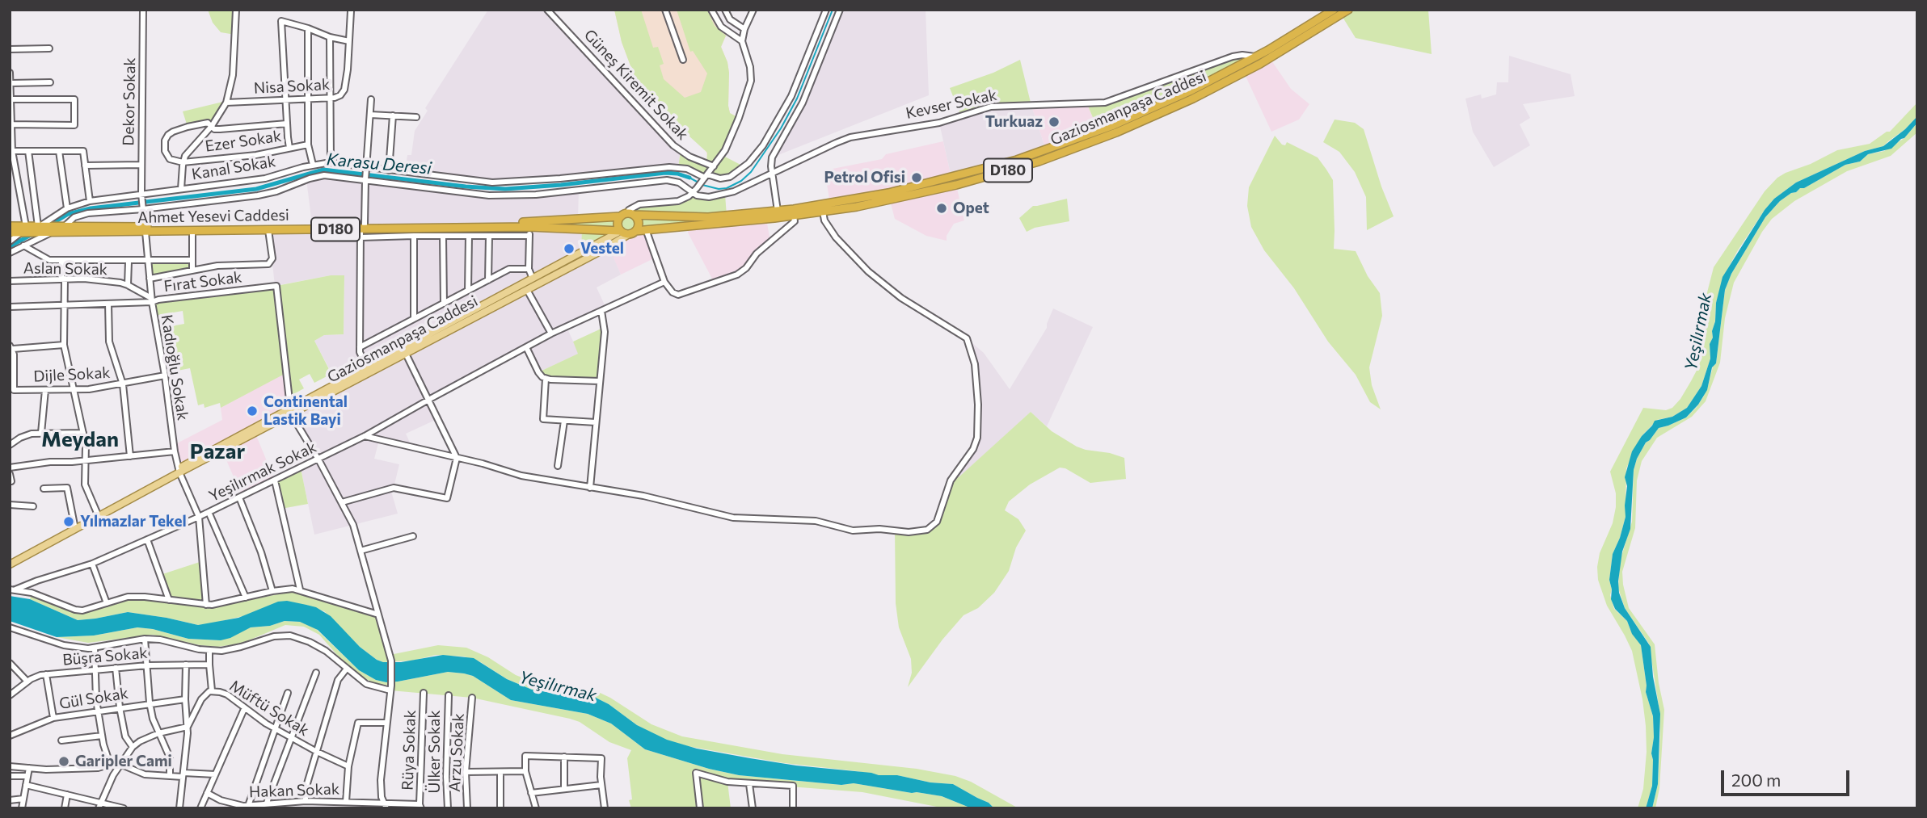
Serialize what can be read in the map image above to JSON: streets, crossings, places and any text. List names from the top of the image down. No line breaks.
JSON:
{"streets":{"highway":["Gaziosmanpaşa Caddesi","D180","Ahmet Yesevi Caddesi"],"street":["Güneş Kiremit Sokak","Nisa Sokak","Dekor Sokak","Kevser Sokak","Ezer Sokak","Kanal Sokak","Aslan Sokak","Fırat Sokak","Kadıoğlu Sokak","Dijle Sokak","Yeşilırmak Sokak","Büşra Sokak","Gül Sokak","Müftü Sokak","Rüya Sokak","Ülker Sokak","Arzu Sokak","Hakan Sokak"]},"crossings":[["Dekor Sokak","Kanal Sokak"],["Dekor Sokak","Kadıoğlu Sokak"],["Kevser Sokak","Gaziosmanpaşa Caddesi"],["Gaziosmanpaşa Caddesi","Ahmet Yesevi Caddesi"],["Gaziosmanpaşa Caddesi","Fırat Sokak"],["Gaziosmanpaşa Caddesi","Kadıoğlu Sokak"],["Kanal Sokak","Ahmet Yesevi Caddesi"],["Ahmet Yesevi Caddesi","Kadıoğlu Sokak"],["Aslan Sokak","Fırat Sokak"],["Aslan Sokak","Kadıoğlu Sokak"],["Fırat Sokak","Kadıoğlu Sokak"],["Kadıoğlu Sokak","Dijle Sokak"],["Kadıoğlu Sokak","Yeşilırmak Sokak"],["Rüya Sokak","Hakan Sokak"]],"districts":["Meydan","Pazar"],"water":["Karasu Deresi","Yeşilırmak"],"places":["Turkuaz","Petrol Ofisi","Opet","Vestel","Continental Lastik Bayi","Yılmazlar Tekel","Garipler Cami"],"scale_bar":"200 m"}
